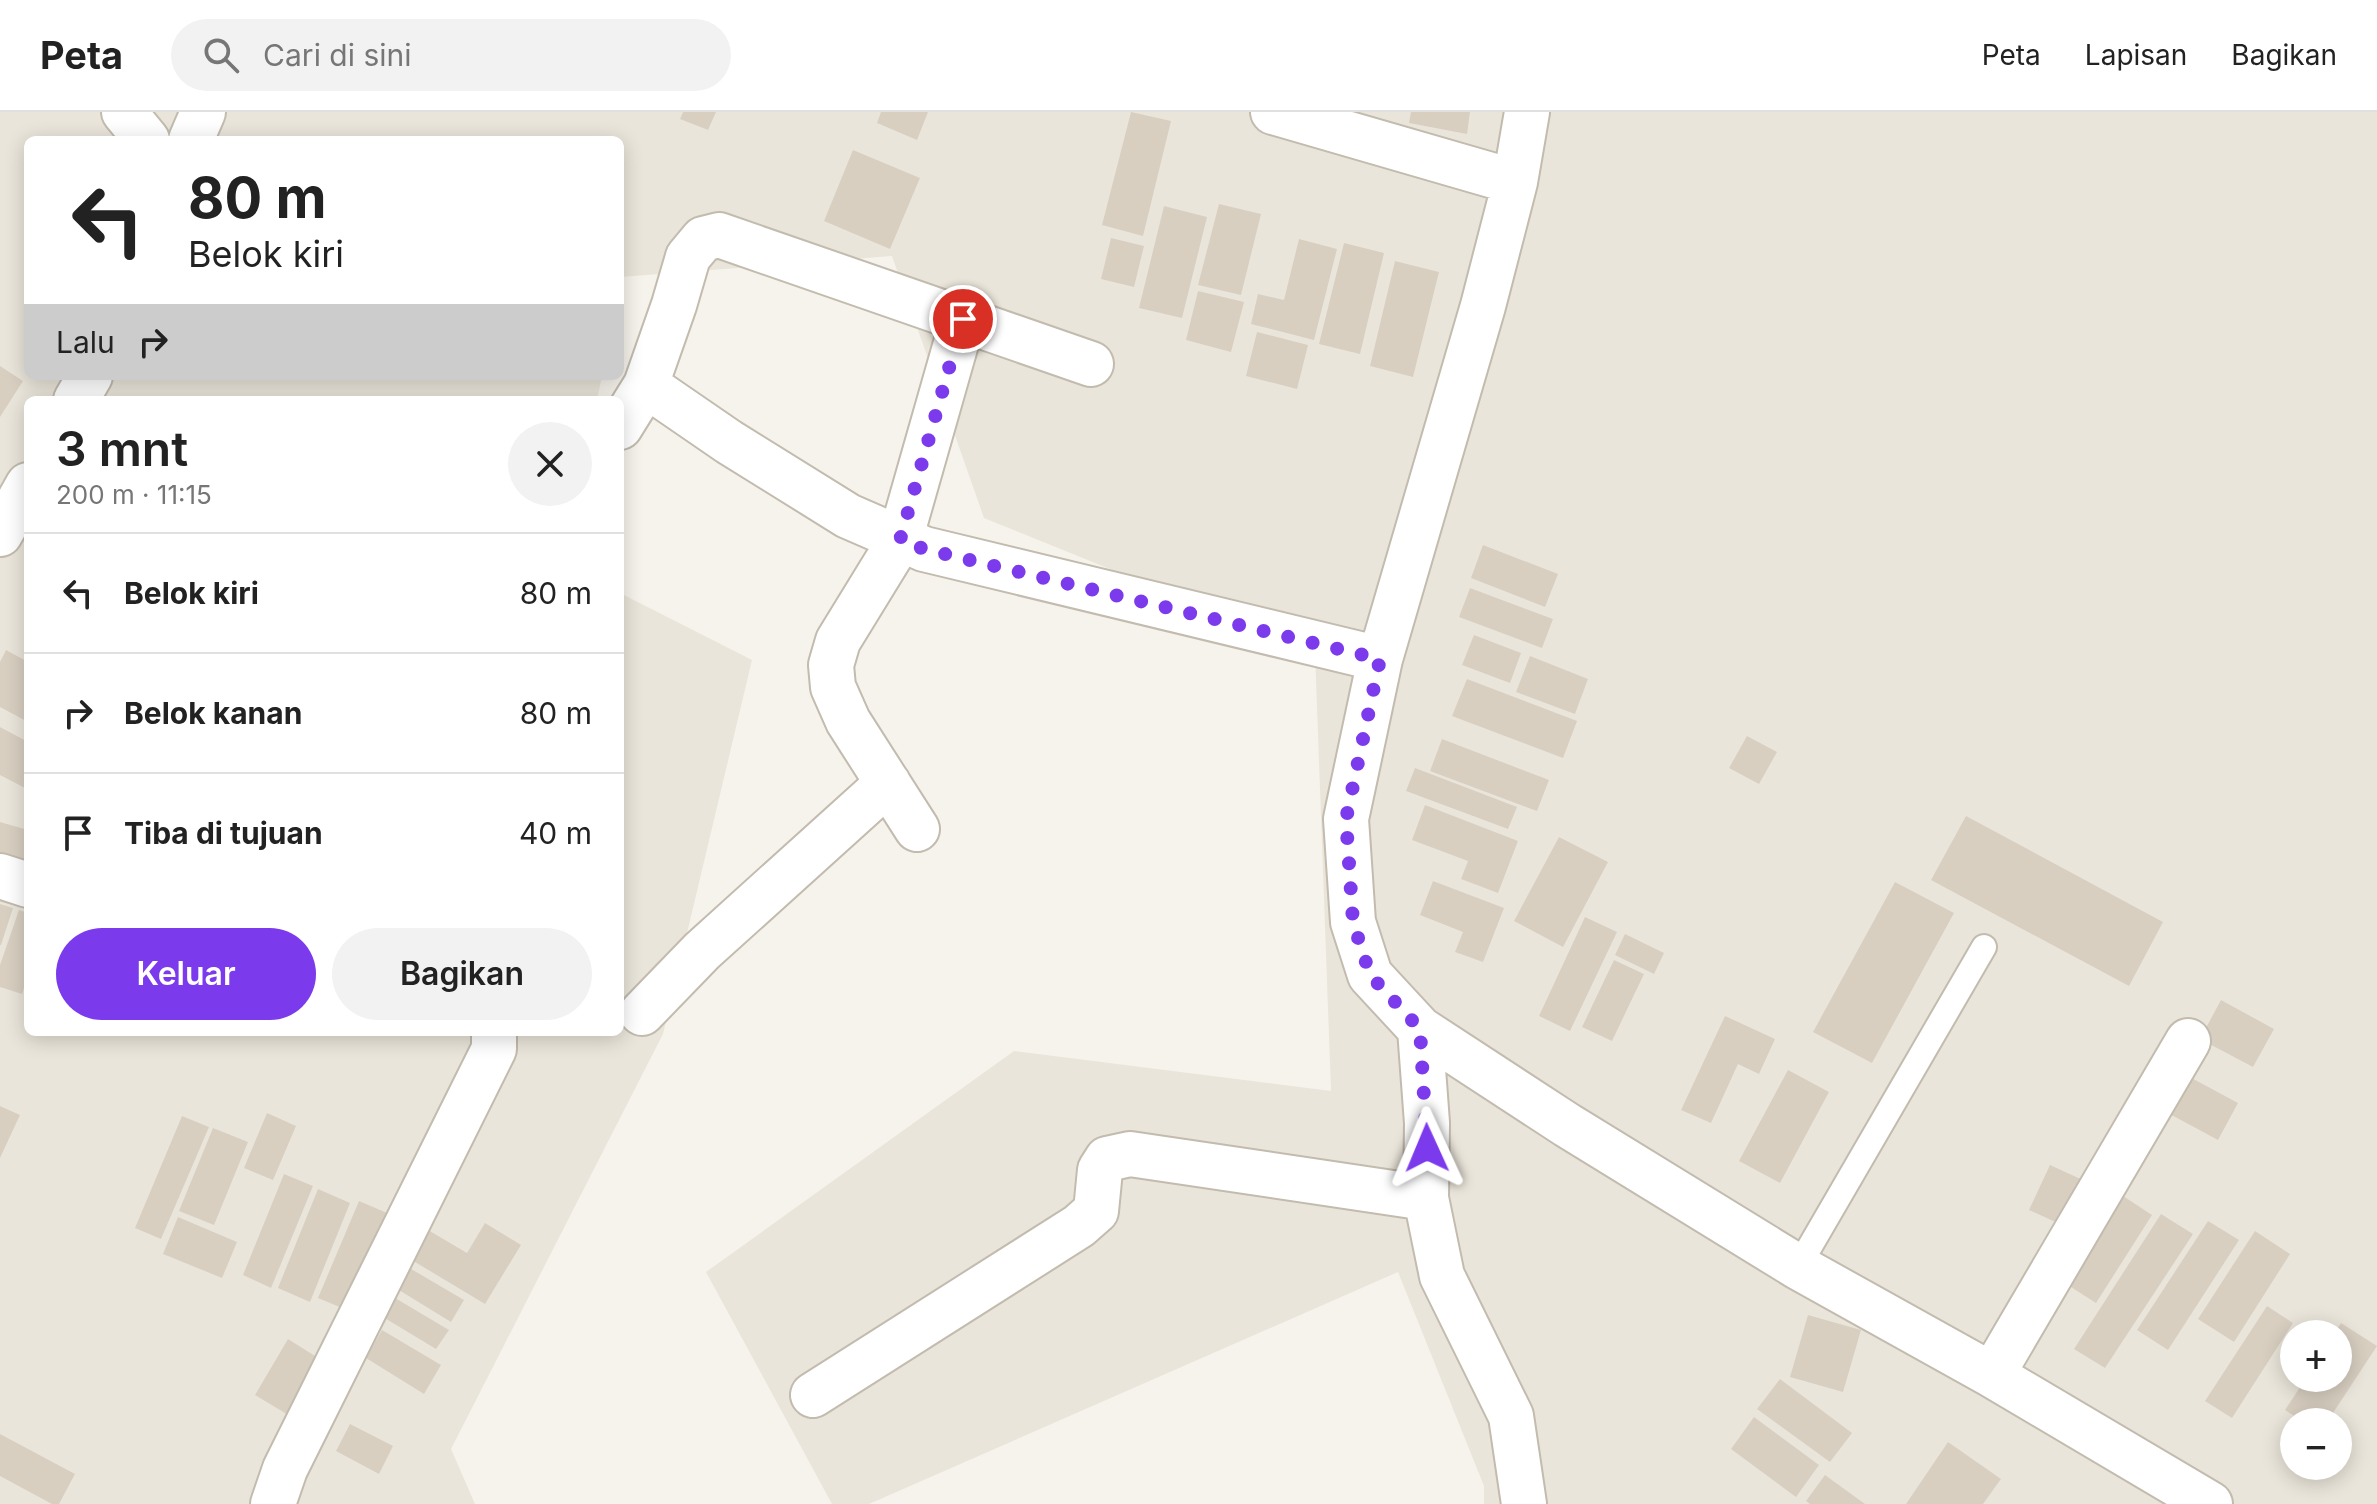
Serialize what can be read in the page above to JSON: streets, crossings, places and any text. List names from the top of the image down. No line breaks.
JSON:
{"page":{"header":"Peta","search":"Cari di sini","nav":["Peta","Lapisan","Bagikan"],"turn":["80 m","Belok kiri"],"then":"Lalu","heading":["3 mnt","200 m · 11:15"],"list":[{"name":"Belok kiri","value":"80 m"},{"name":"Belok kanan","value":"80 m"},{"name":"Tiba di tujuan","value":"40 m"}],"buttons":["Keluar","Bagikan"],"map_buttons":["+","−"]}}
